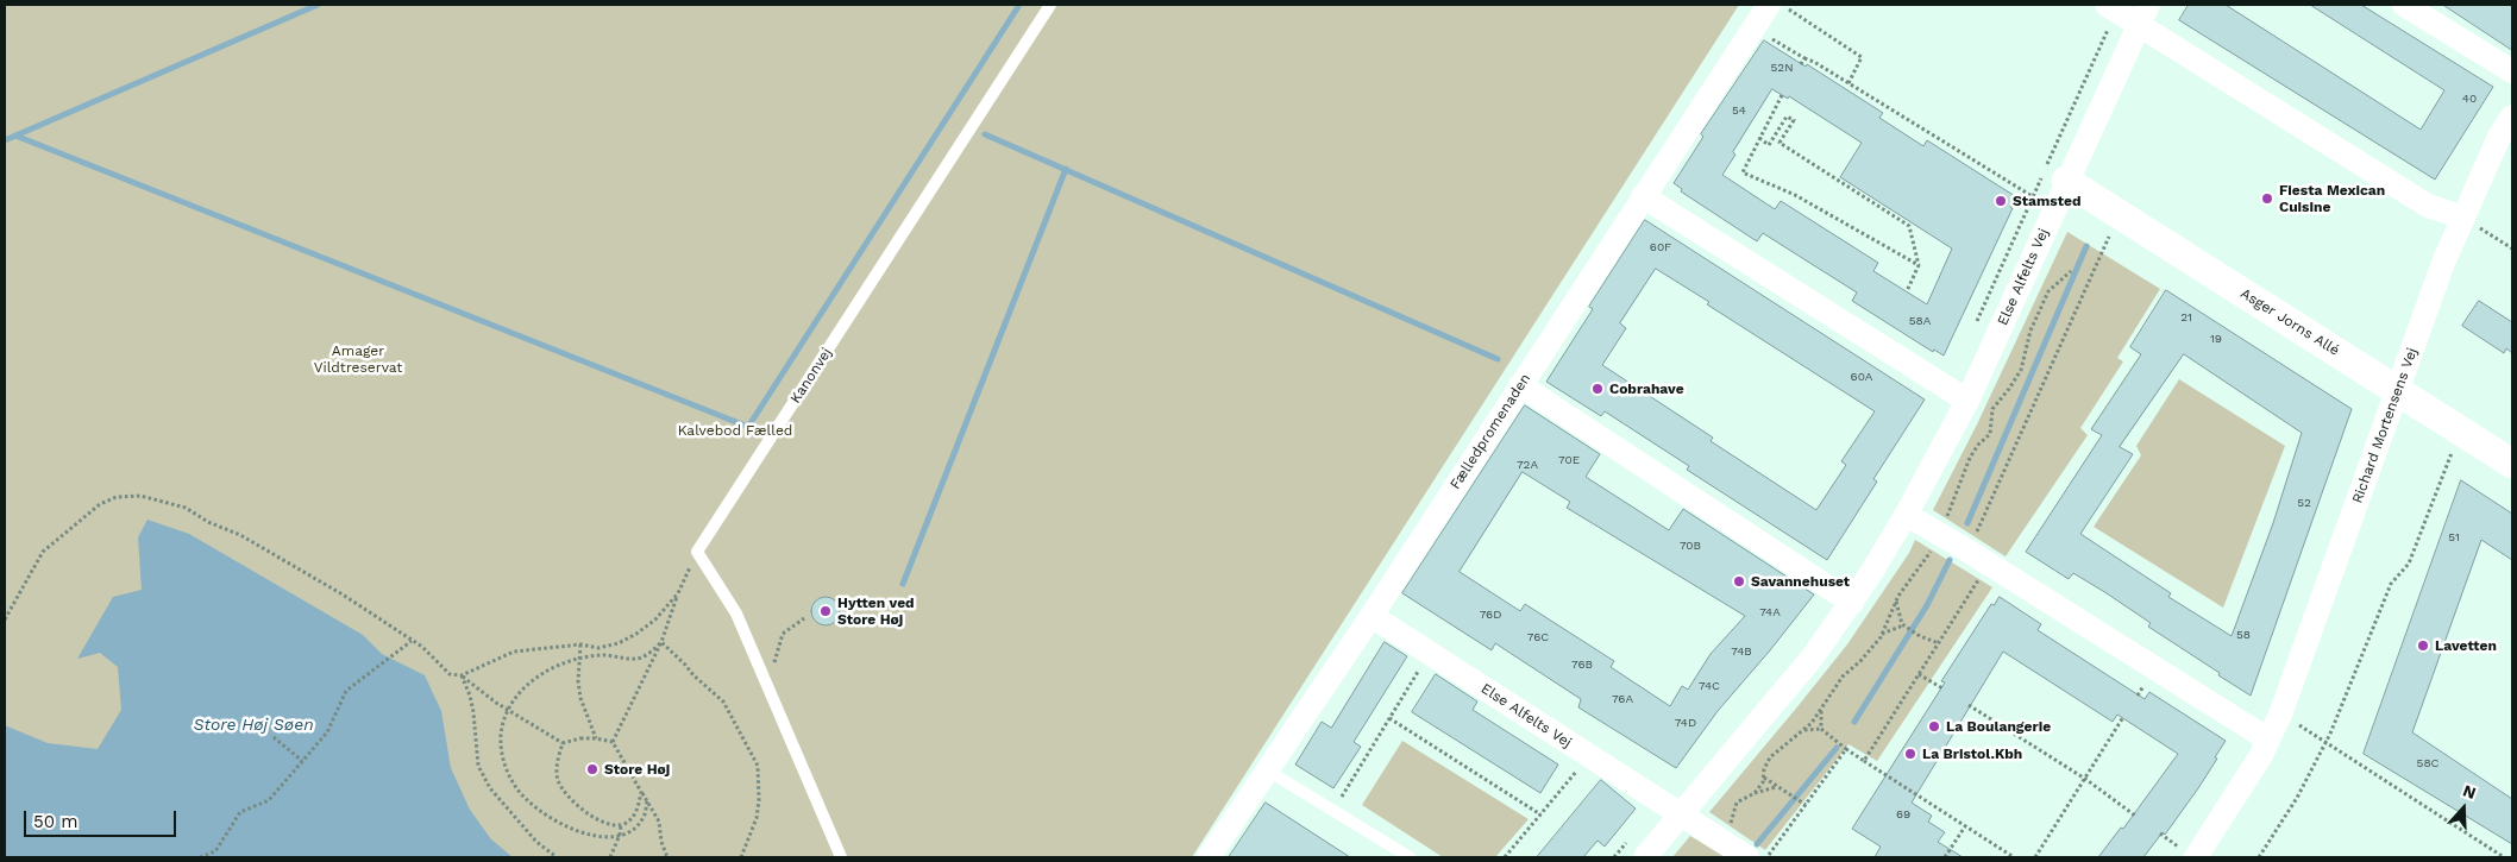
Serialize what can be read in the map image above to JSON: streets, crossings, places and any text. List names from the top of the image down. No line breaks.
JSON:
{"streets":{"street":["Else Alfelts Vej","Asger Jorns Allé","Richard Mortensens Vej","Fælledpromenaden"],"lane":["Kanonvej"]},"crossings":[["Else Alfelts Vej","Asger Jorns Allé"],["Else Alfelts Vej","Fælledpromenaden"],["Asger Jorns Allé","Richard Mortensens Vej"]],"water":["Store Høj Søen"],"parks":["Amager Vildtreservat","Kalvebod Fælled"],"places":["Fiesta Mexican Cuisine","Stamsted","Cobrahave","Savannehuset","Hytten ved Store Høj","Lavetten","La Boulangerie","La Bristol.Kbh","Store Høj"],"house_numbers":["52N","40","54","60F","21","58A","19","60A","70E","72A","52","51","70B","74A","76D","58","76C","74B","76B","74C","76A","74D","58C","69"],"scale_bar":"50 m","north":"top"}
